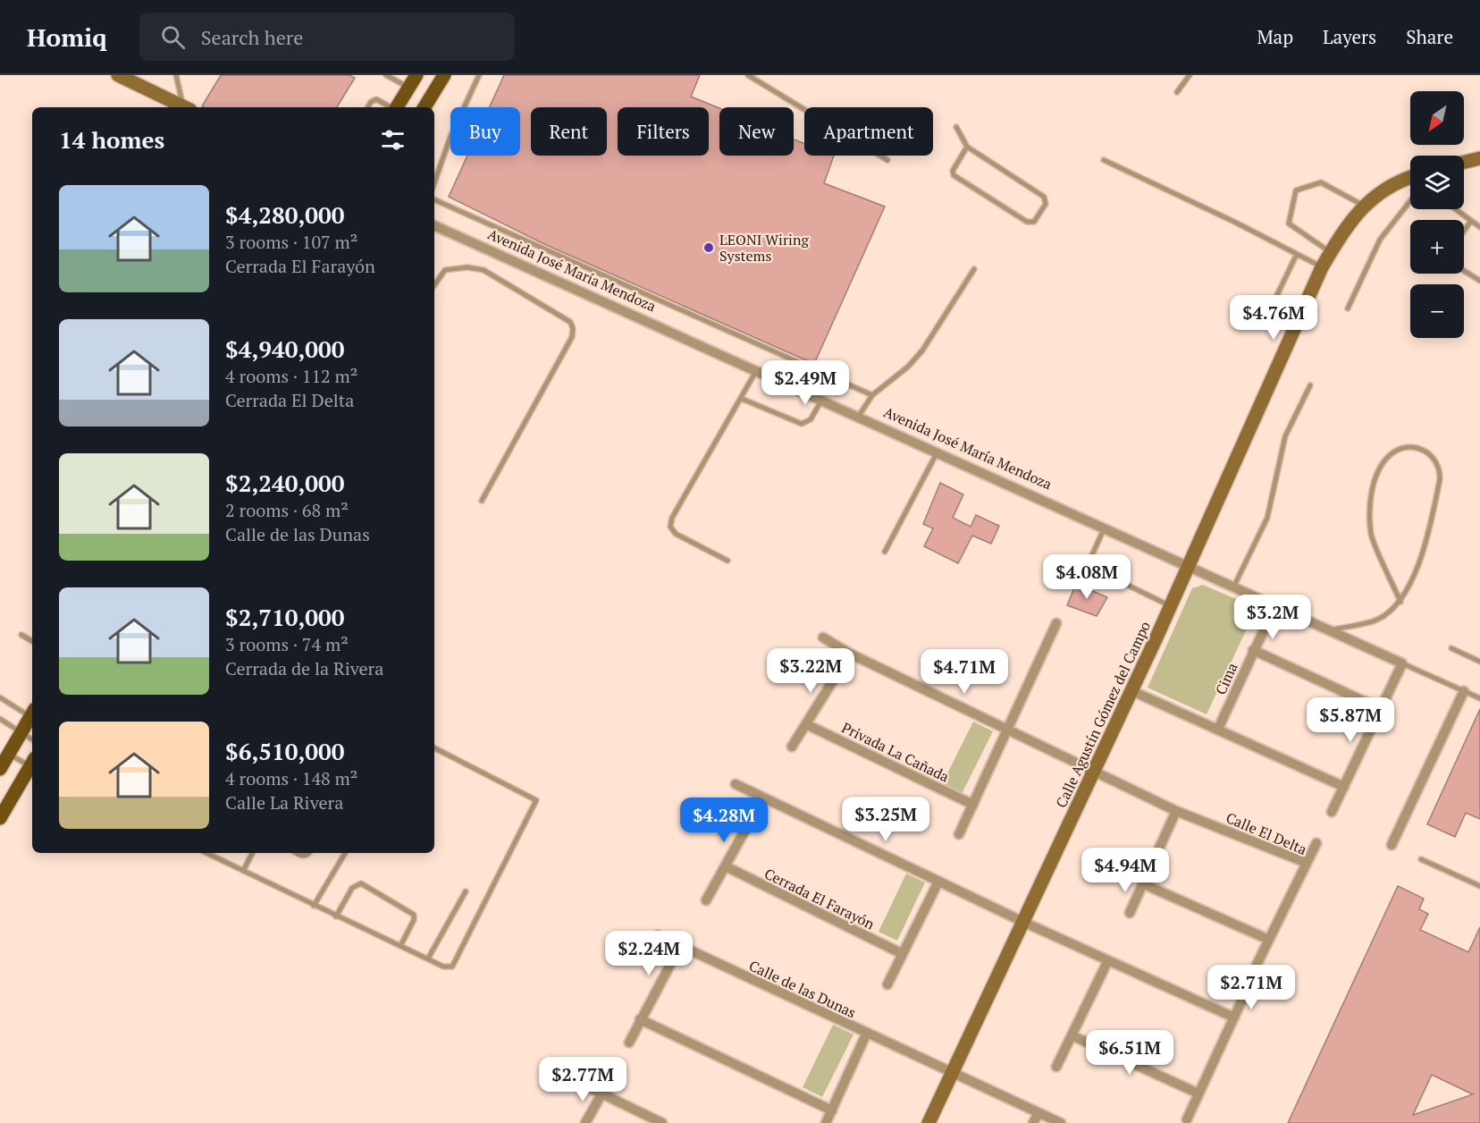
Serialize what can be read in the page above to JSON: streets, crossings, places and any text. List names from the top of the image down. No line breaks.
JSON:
{"streets":{"street":["Avenida José María Mendoza","Cima","Calle Agustín Gómez del Campo","Privada La Cañada","Calle El Delta","Cerrada El Farayón","Calle de las Dunas"]},"crossings":[["Avenida José María Mendoza","Calle Agustín Gómez del Campo"],["Calle Agustín Gómez del Campo","Calle El Delta"]],"places":["LEONI Wiring Systems"],"north":"bottom left","page":{"header":"Homiq","search":"Search here","nav":["Map","Layers","Share"],"map_buttons":["+","−"],"chip":["Buy","Rent","Filters","New","Apartment"],"heading":"14 homes","list":[{"name":"$4,280,000","note":"3 rooms · 107 m² · Cerrada El Farayón"},{"name":"$4,940,000","note":"4 rooms · 112 m² · Cerrada El Delta"},{"name":"$2,240,000","note":"2 rooms · 68 m² · Calle de las Dunas"},{"name":"$2,710,000","note":"3 rooms · 74 m² · Cerrada de la Rivera"},{"name":"$6,510,000","note":"4 rooms · 148 m² · Calle La Rivera"}],"price":["$4.76M","$2.49M","$4.08M","$3.2M","$3.22M","$4.71M","$5.87M","$3.25M","$4.28M","$4.94M","$2.24M","$2.71M","$6.51M","$2.77M"]}}
